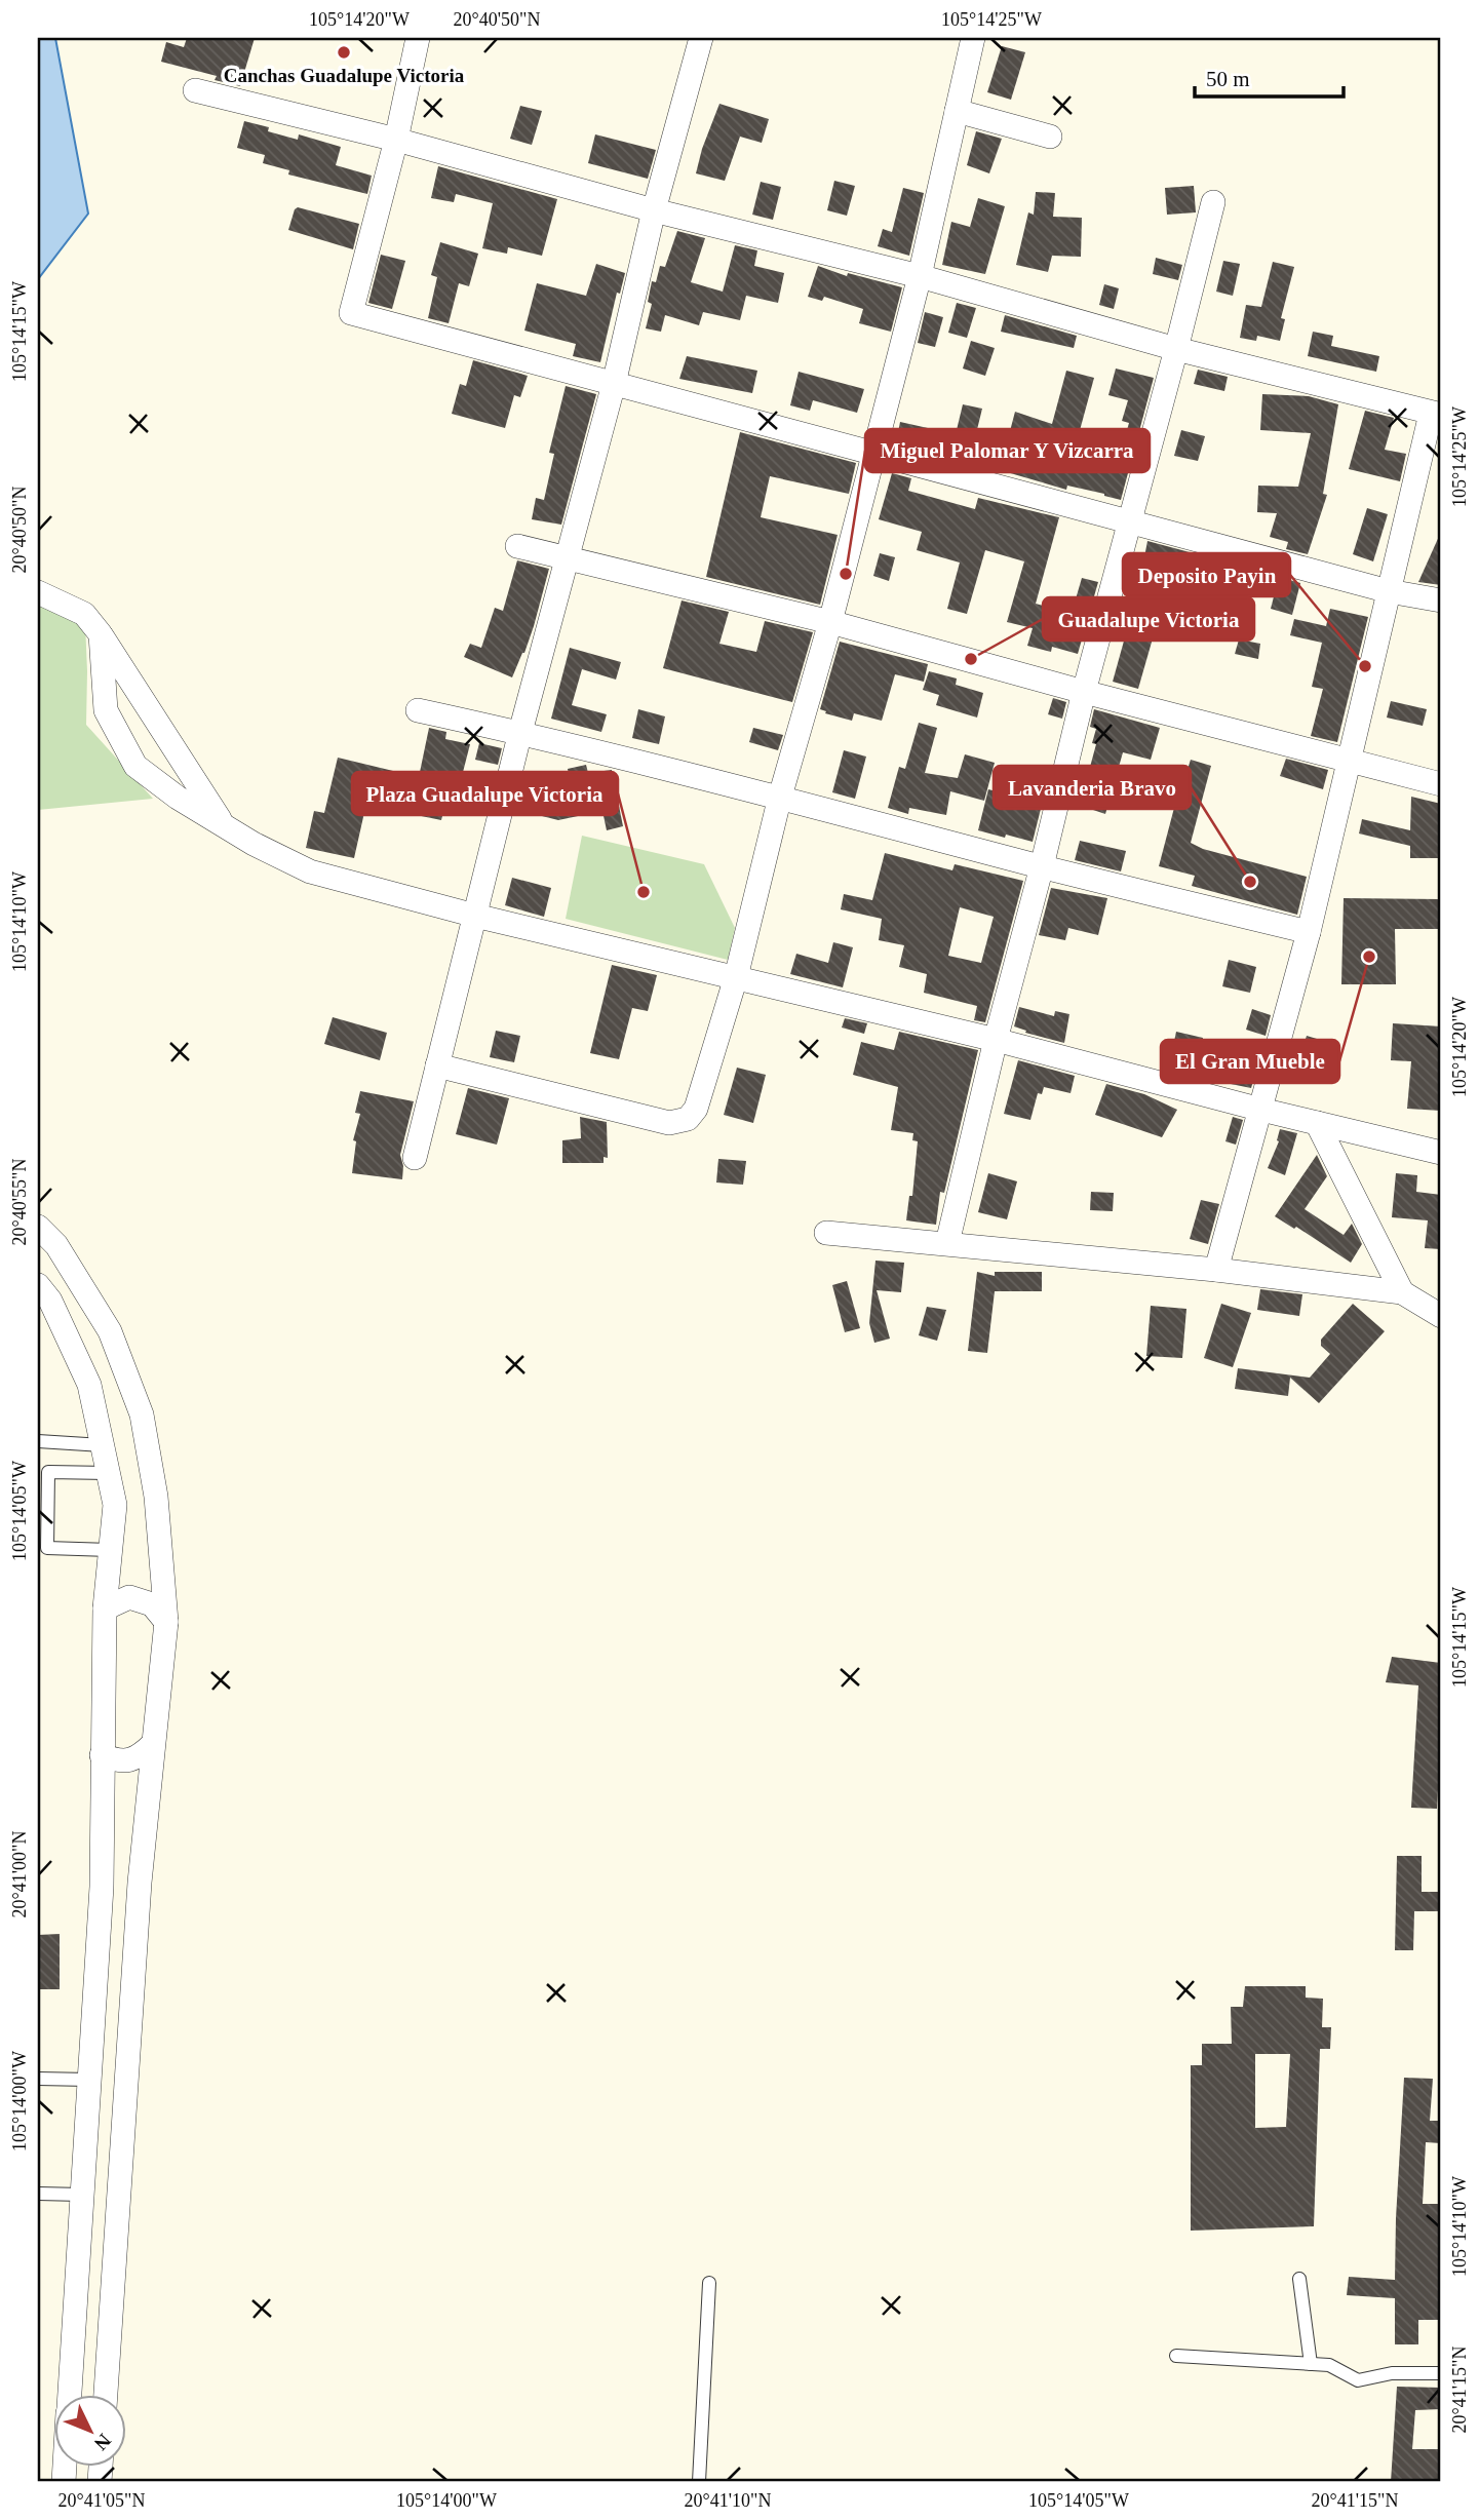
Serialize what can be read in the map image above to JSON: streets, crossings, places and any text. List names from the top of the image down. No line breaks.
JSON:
{"places":["Canchas Guadalupe Victoria","Miguel Palomar Y Vizcarra","Guadalupe Victoria","Deposito Payin","Lavanderia Bravo","Plaza Guadalupe Victoria","El Gran Mueble"],"scale_bar":"50 m","north":"bottom right","coordinates":["105°14'20\"W","20°40'50\"N","105°14'25\"W","105°14'15\"W","105°14'10\"W","20°40'55\"N","105°14'05\"W","20°41'00\"N","105°14'00\"W","20°41'15\"N","20°41'05\"N","20°41'10\"N"]}
